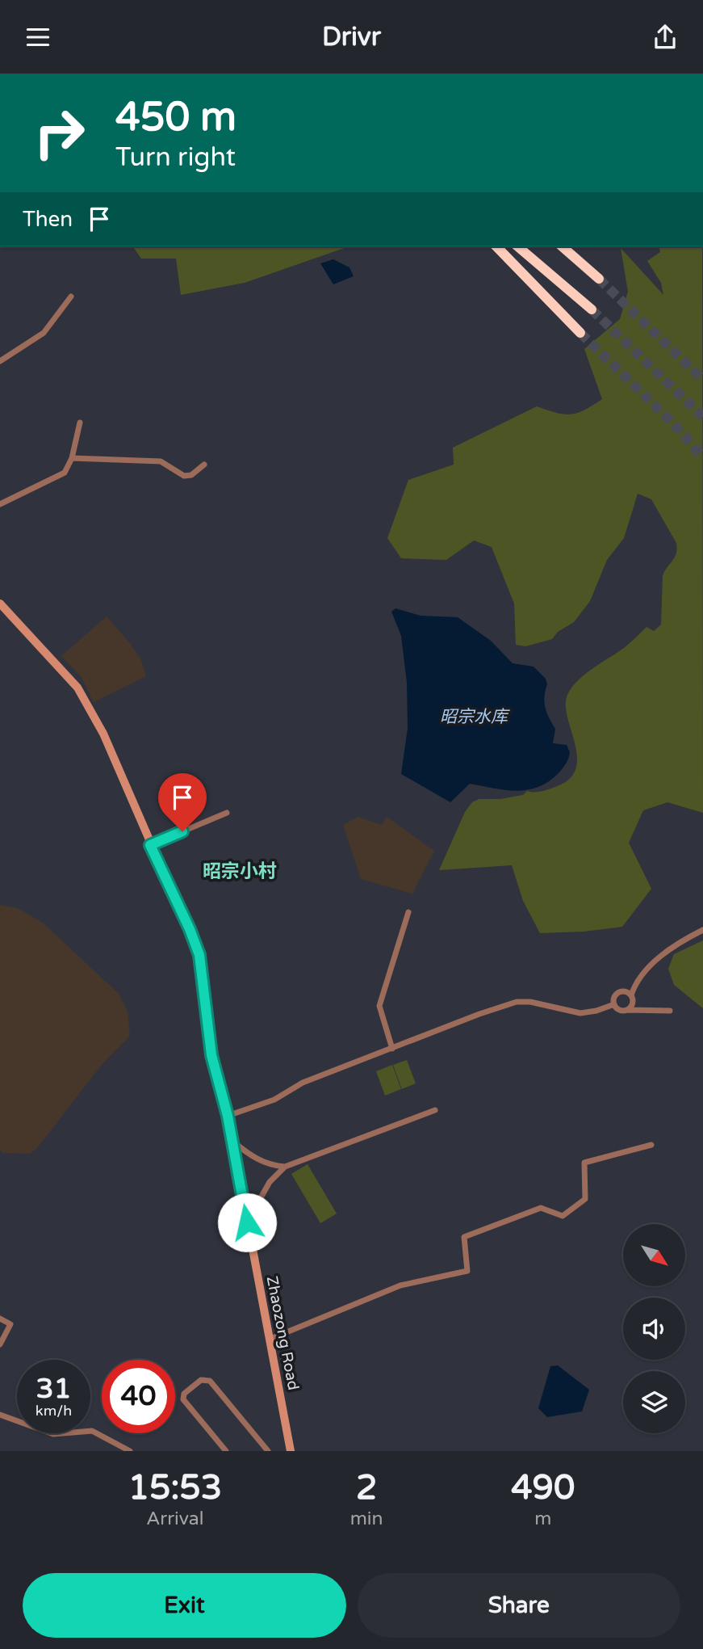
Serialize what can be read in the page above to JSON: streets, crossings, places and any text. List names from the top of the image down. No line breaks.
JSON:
{"streets":{"street":["Zhaozong Road"]},"districts":["昭宗小村"],"water":["昭宗水库"],"north":"bottom right","page":{"header":"Drivr","turn":["450 m","Turn right"],"then":"Then","speed":"31 km/h","limit":"40","eta":["15:53","Arrival","2","min","490","m"],"buttons":["Exit","Share"]}}
